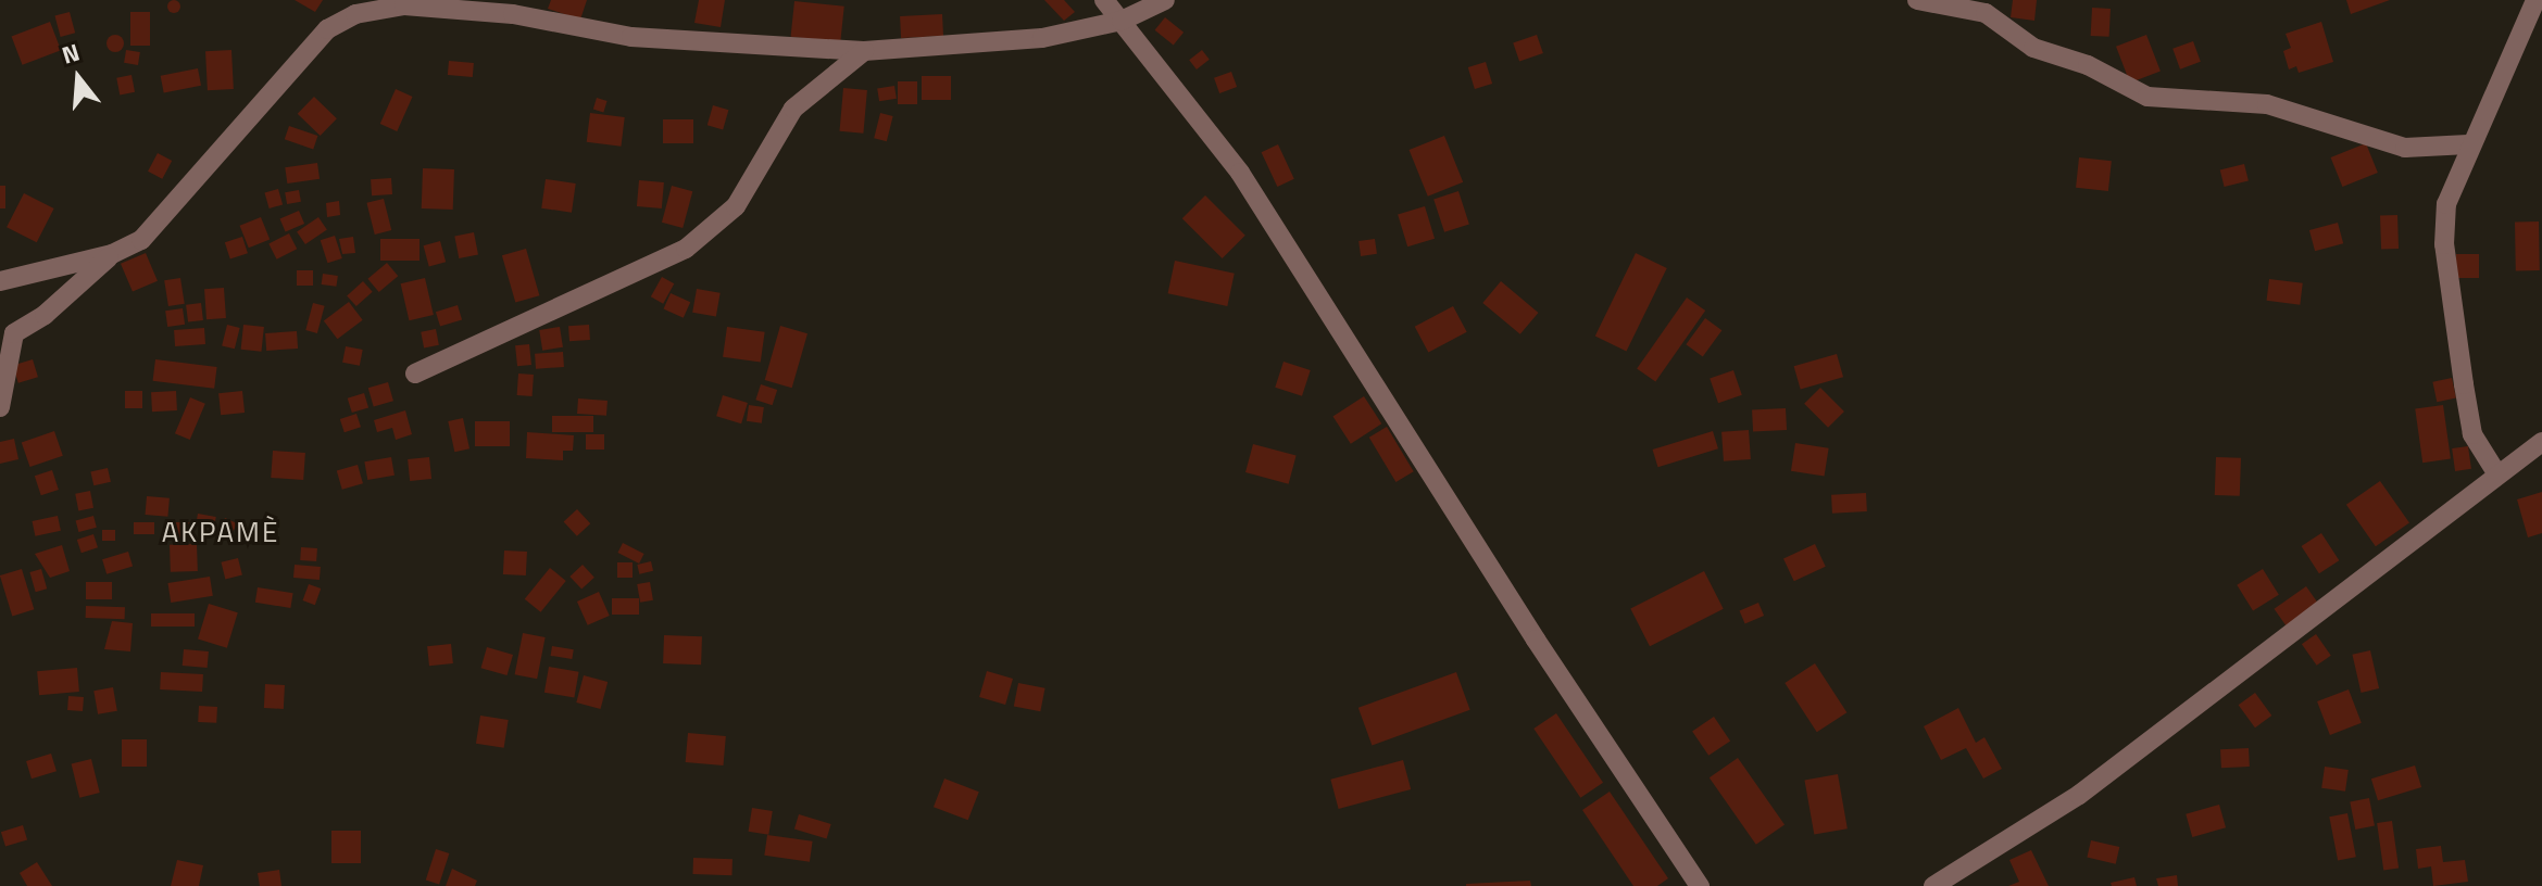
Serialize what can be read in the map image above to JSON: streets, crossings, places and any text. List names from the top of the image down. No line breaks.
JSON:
{"districts":["AKPAMÈ"],"north":"top"}
